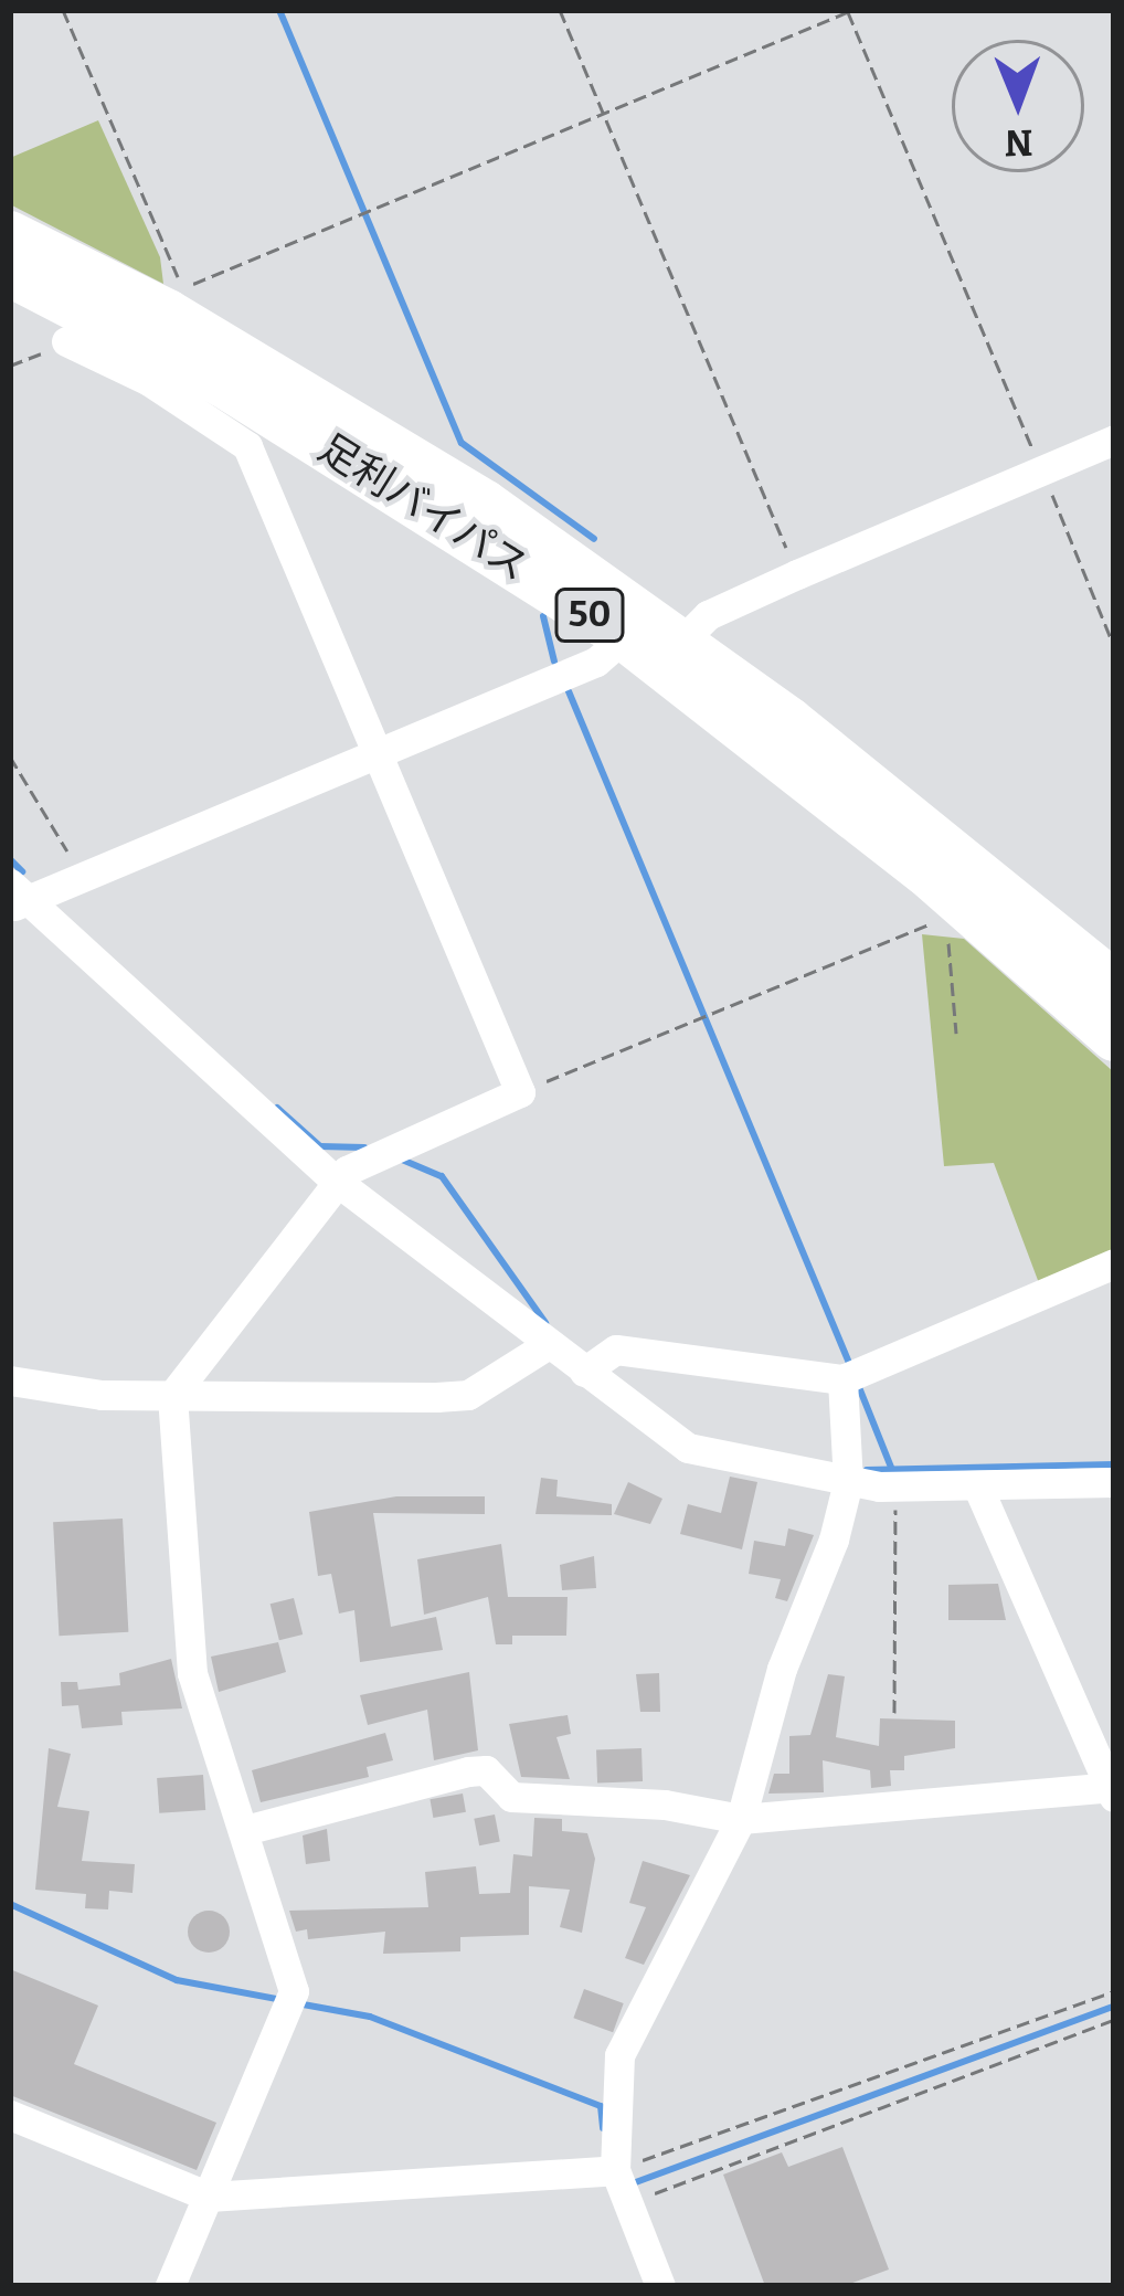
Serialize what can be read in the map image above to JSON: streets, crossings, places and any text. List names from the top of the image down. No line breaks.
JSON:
{"streets":{"highway":["足利バイパス","50"]},"north":"bottom"}
